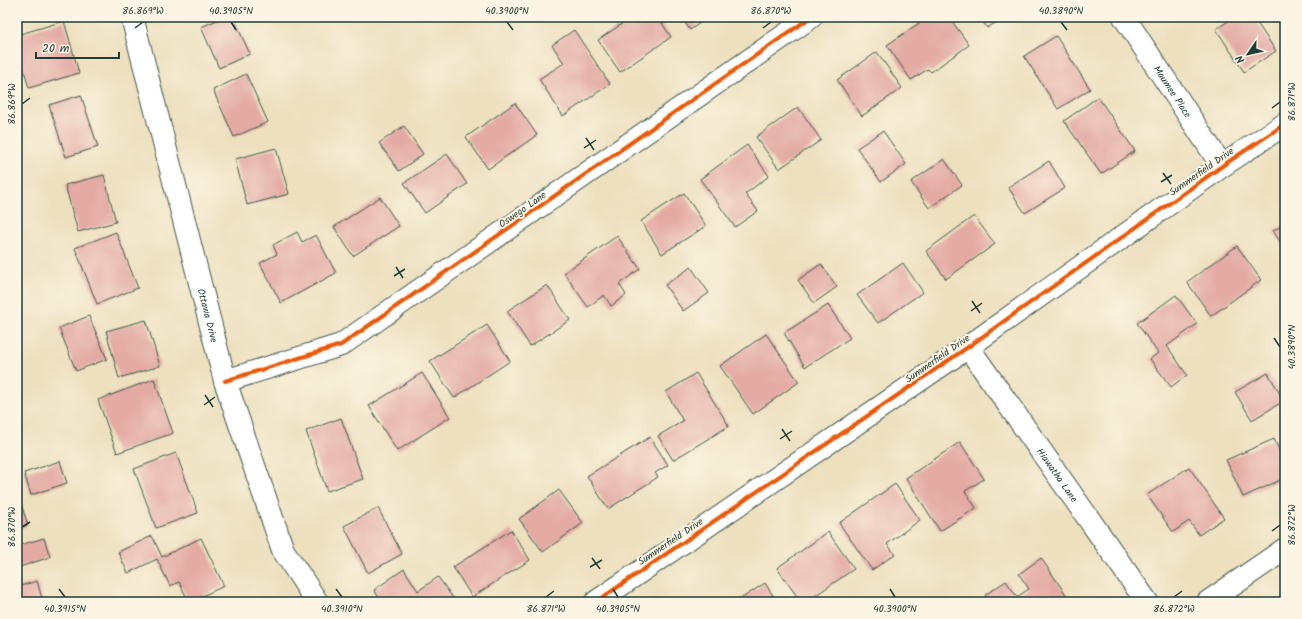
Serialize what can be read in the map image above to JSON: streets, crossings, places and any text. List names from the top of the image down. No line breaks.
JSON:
{"streets":{"street":["Maumee Place","Summerfield Drive","Oswego Lane","Ottawa Drive","Hiawatha Lane"]},"crossings":[["Maumee Place","Summerfield Drive"],["Summerfield Drive","Hiawatha Lane"],["Oswego Lane","Ottawa Drive"]],"scale_bar":"20 m","north":"bottom left","coordinates":["86.869°W","40.3905°N","40.3900°N","86.870°W","40.3890°N","86.871°W","86.872°W","40.3915°N","40.3910°N"]}
